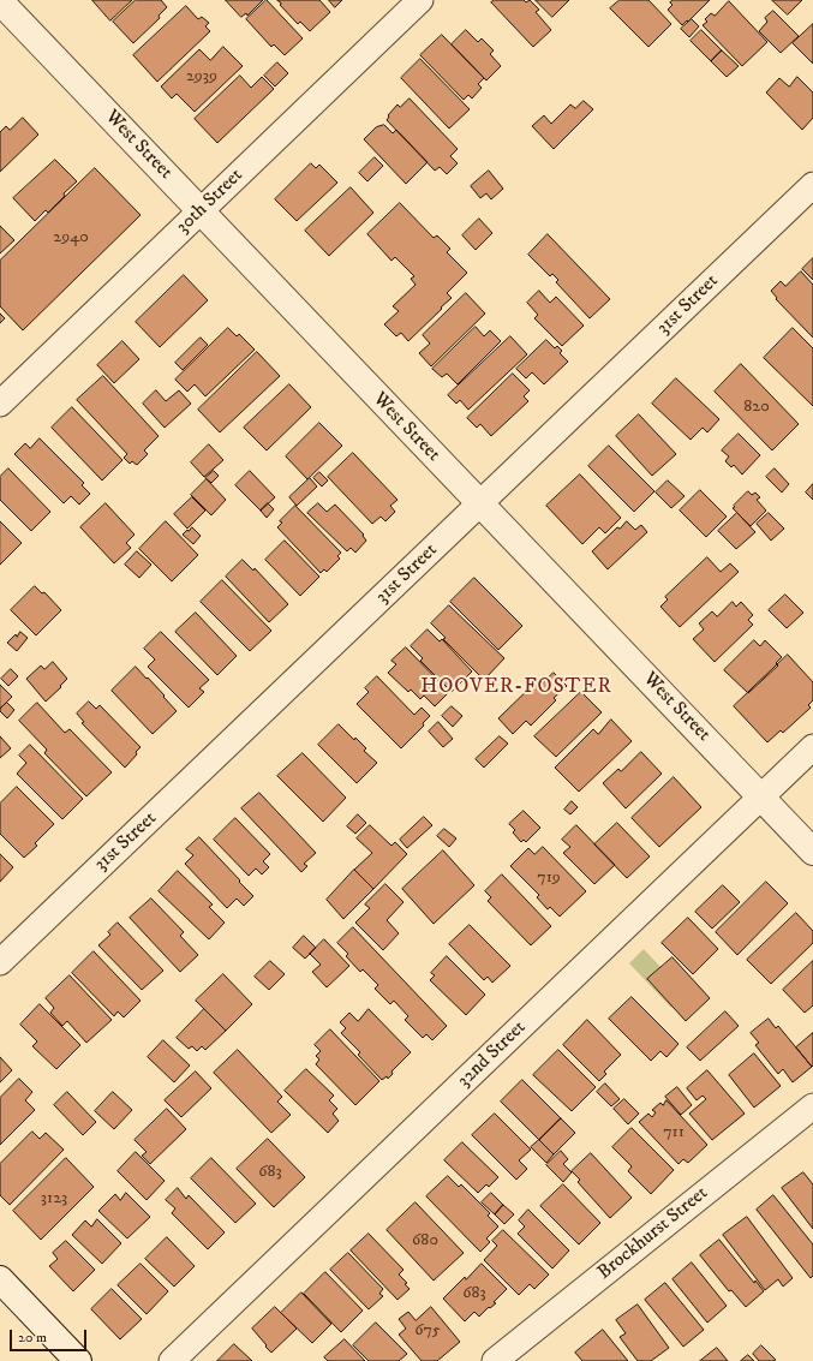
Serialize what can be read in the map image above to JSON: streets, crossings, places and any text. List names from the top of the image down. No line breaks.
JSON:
{"streets":{"street":["West Street","30th Street","31st Street","32nd Street","Brockhurst Street"]},"crossings":[["West Street","30th Street"],["West Street","31st Street"],["West Street","32nd Street"]],"districts":["HOOVER-FOSTER"],"house_numbers":["2939","2940","820","719","711","683","3123","680","683","675"],"scale_bar":"20 m"}
